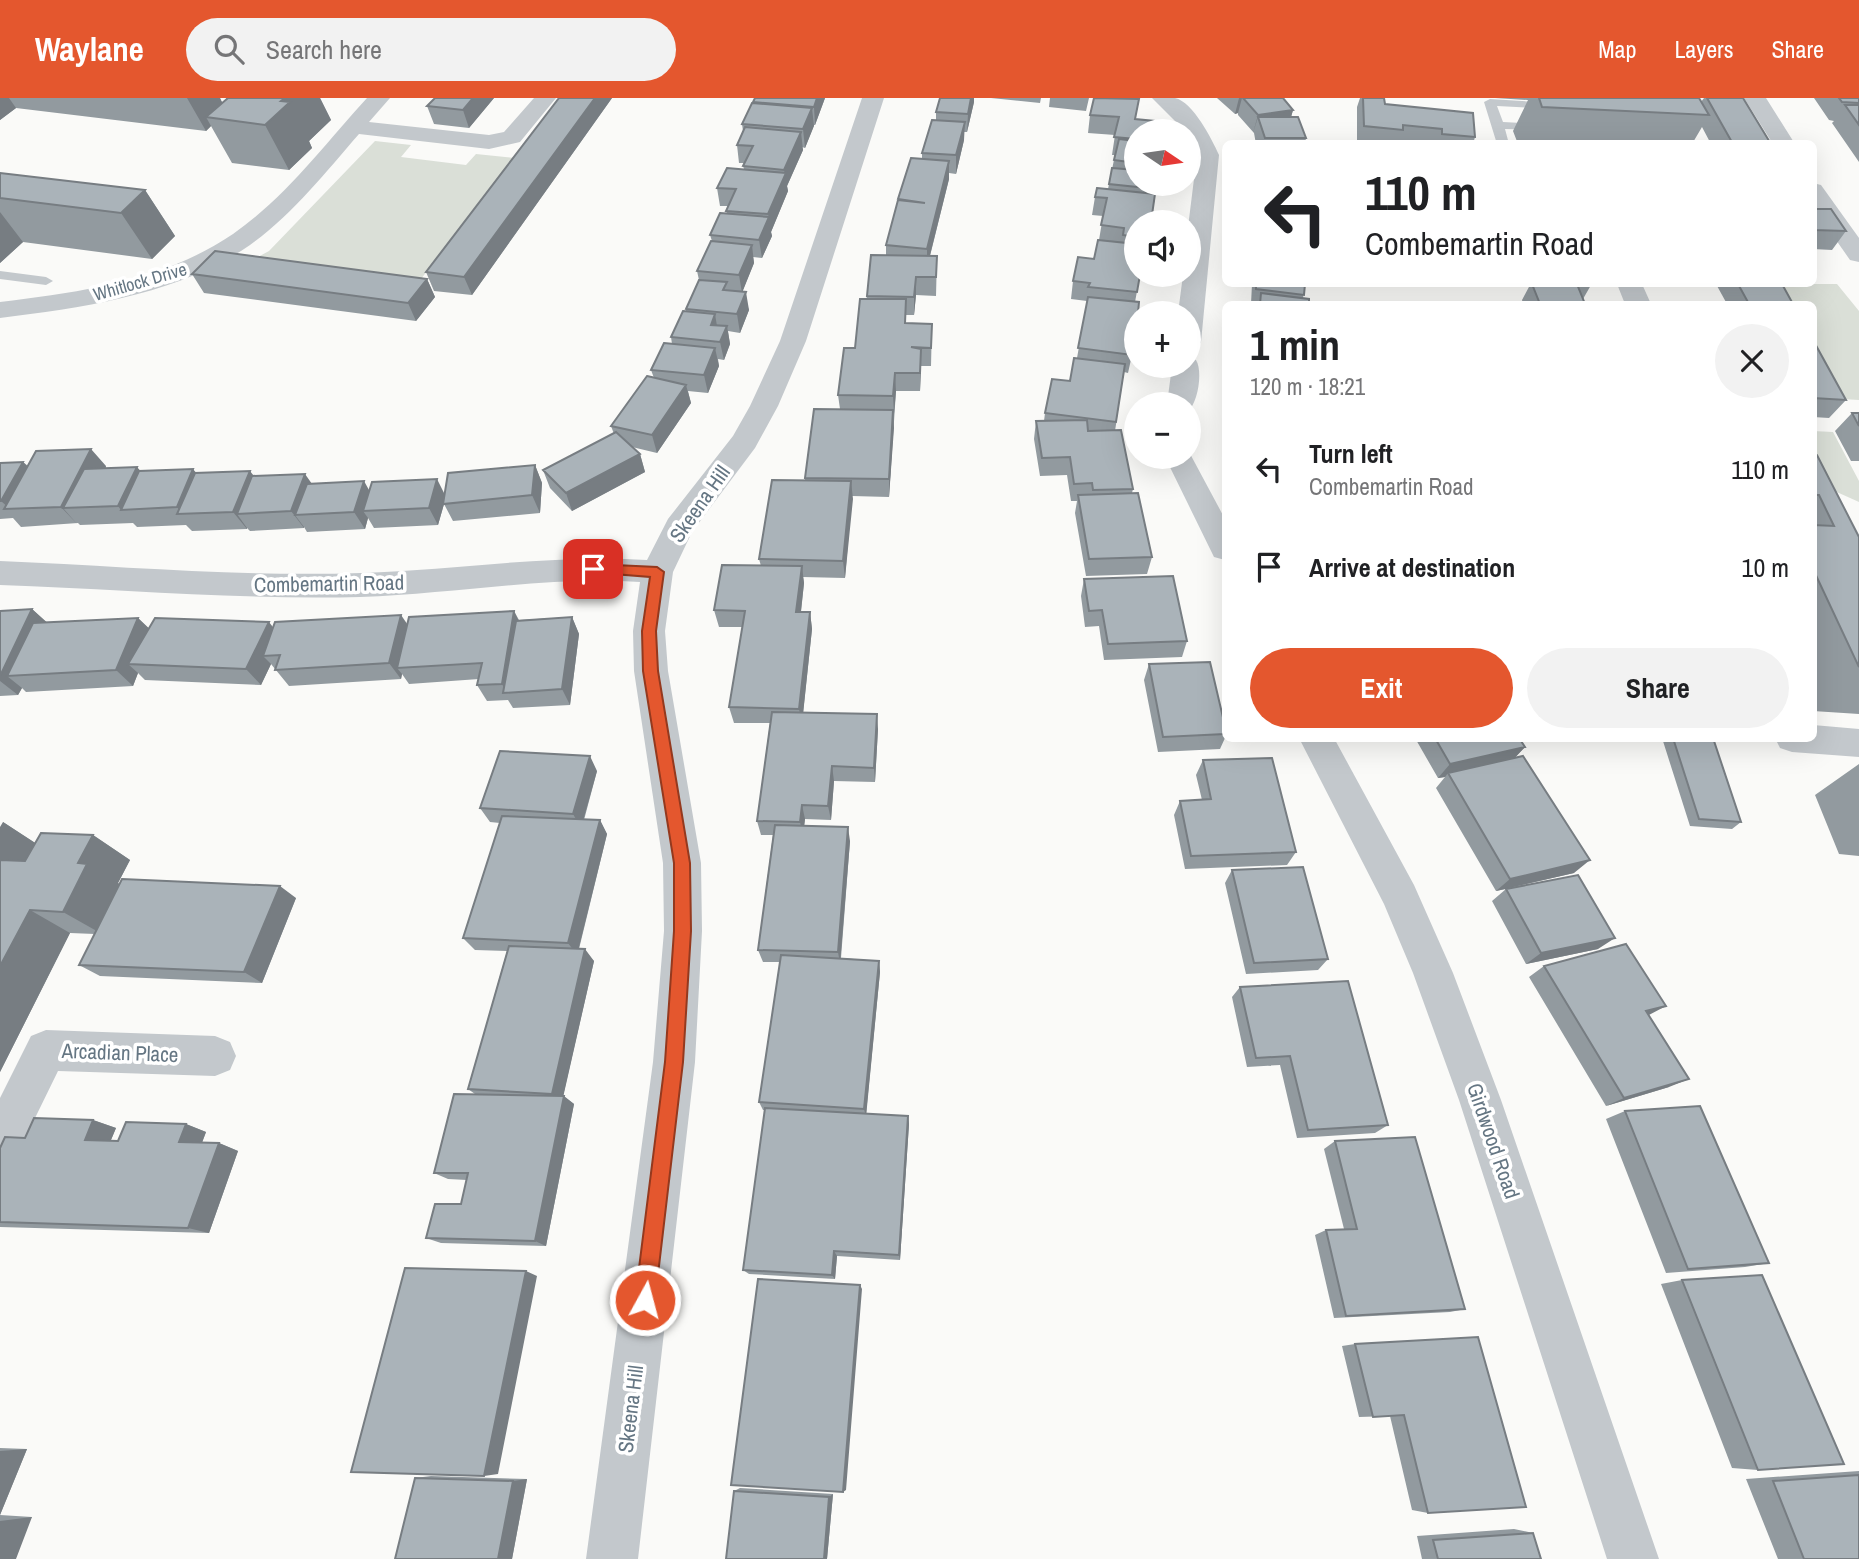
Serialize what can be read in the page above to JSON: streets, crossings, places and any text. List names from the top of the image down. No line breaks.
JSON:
{"streets":{"street":["Whitlock Drive","Skeena Hill","Combemartin Road","Arcadian Place","Girdwood Road"]},"crossings":[["Skeena Hill","Combemartin Road"]],"north":"right","page":{"header":"Waylane","search":"Search here","nav":["Map","Layers","Share"],"map_buttons":["+","−"],"turn":["110 m","Combemartin Road"],"heading":["1 min","120 m · 18:21"],"list":[{"name":"Turn left","note":"Combemartin Road","value":"110 m"},{"name":"Arrive at destination","value":"10 m"}],"buttons":["Exit","Share"]}}
